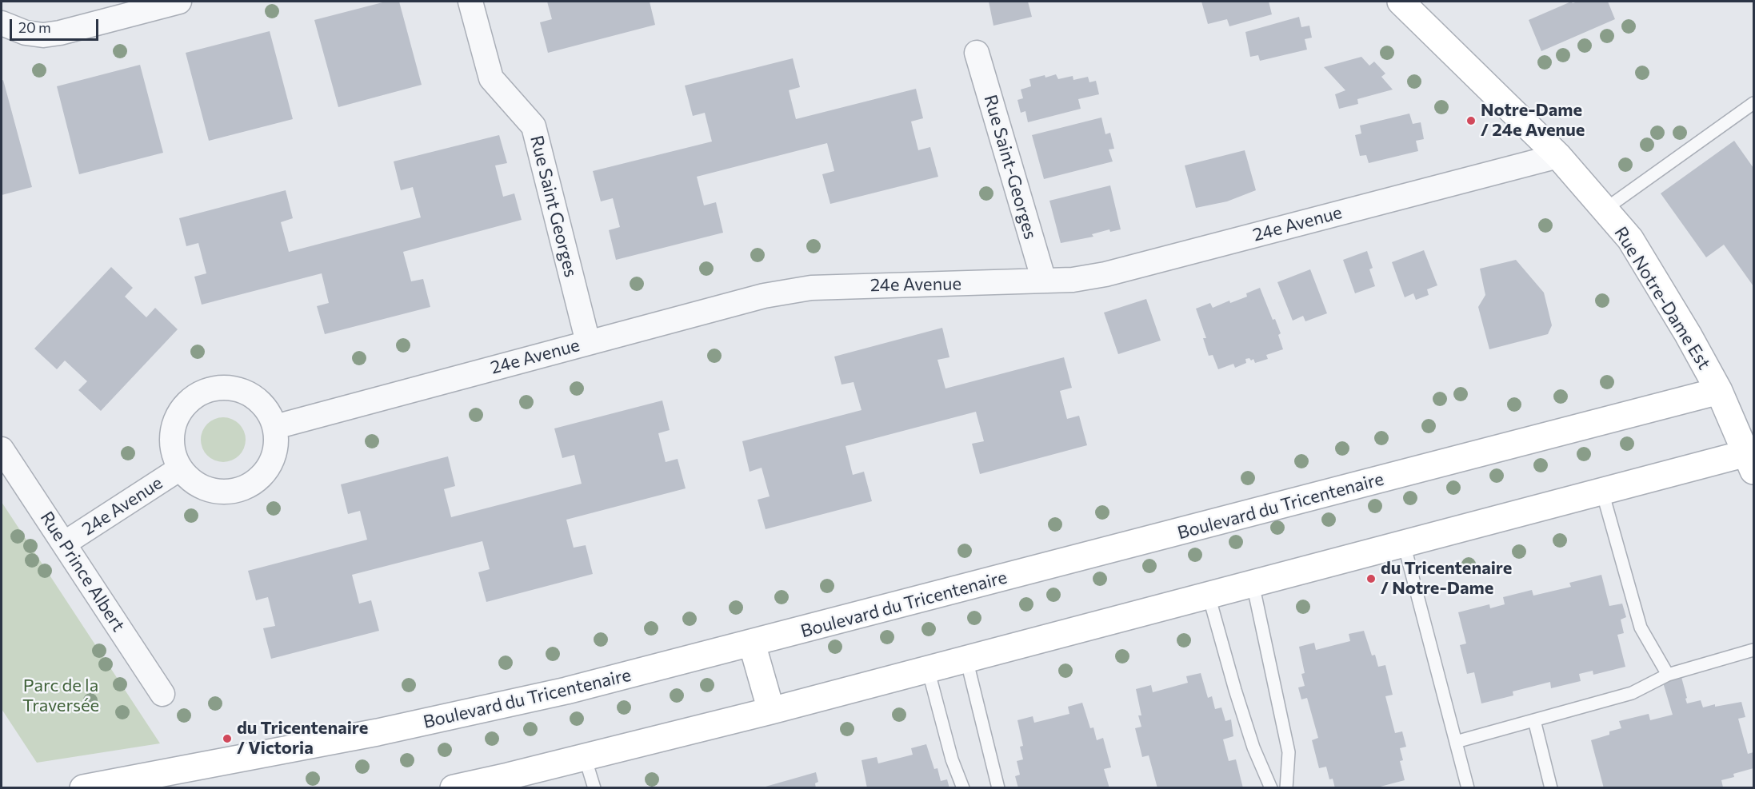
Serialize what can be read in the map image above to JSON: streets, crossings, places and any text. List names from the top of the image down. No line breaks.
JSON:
{"streets":{"street":["Rue Saint-Georges","Rue Saint Georges","24e Avenue","Rue Notre-Dame Est","Boulevard du Tricentenaire","Rue Prince Albert"]},"crossings":[["Rue Saint-Georges","24e Avenue"],["Rue Saint Georges","24e Avenue"],["24e Avenue","Rue Notre-Dame Est"],["24e Avenue","Rue Prince Albert"],["Rue Notre-Dame Est","Boulevard du Tricentenaire"]],"parks":["Parc de la Traversée"],"places":["Notre-Dame / 24e Avenue","du Tricentenaire / Notre-Dame","du Tricentenaire / Victoria"],"scale_bar":"20 m"}
